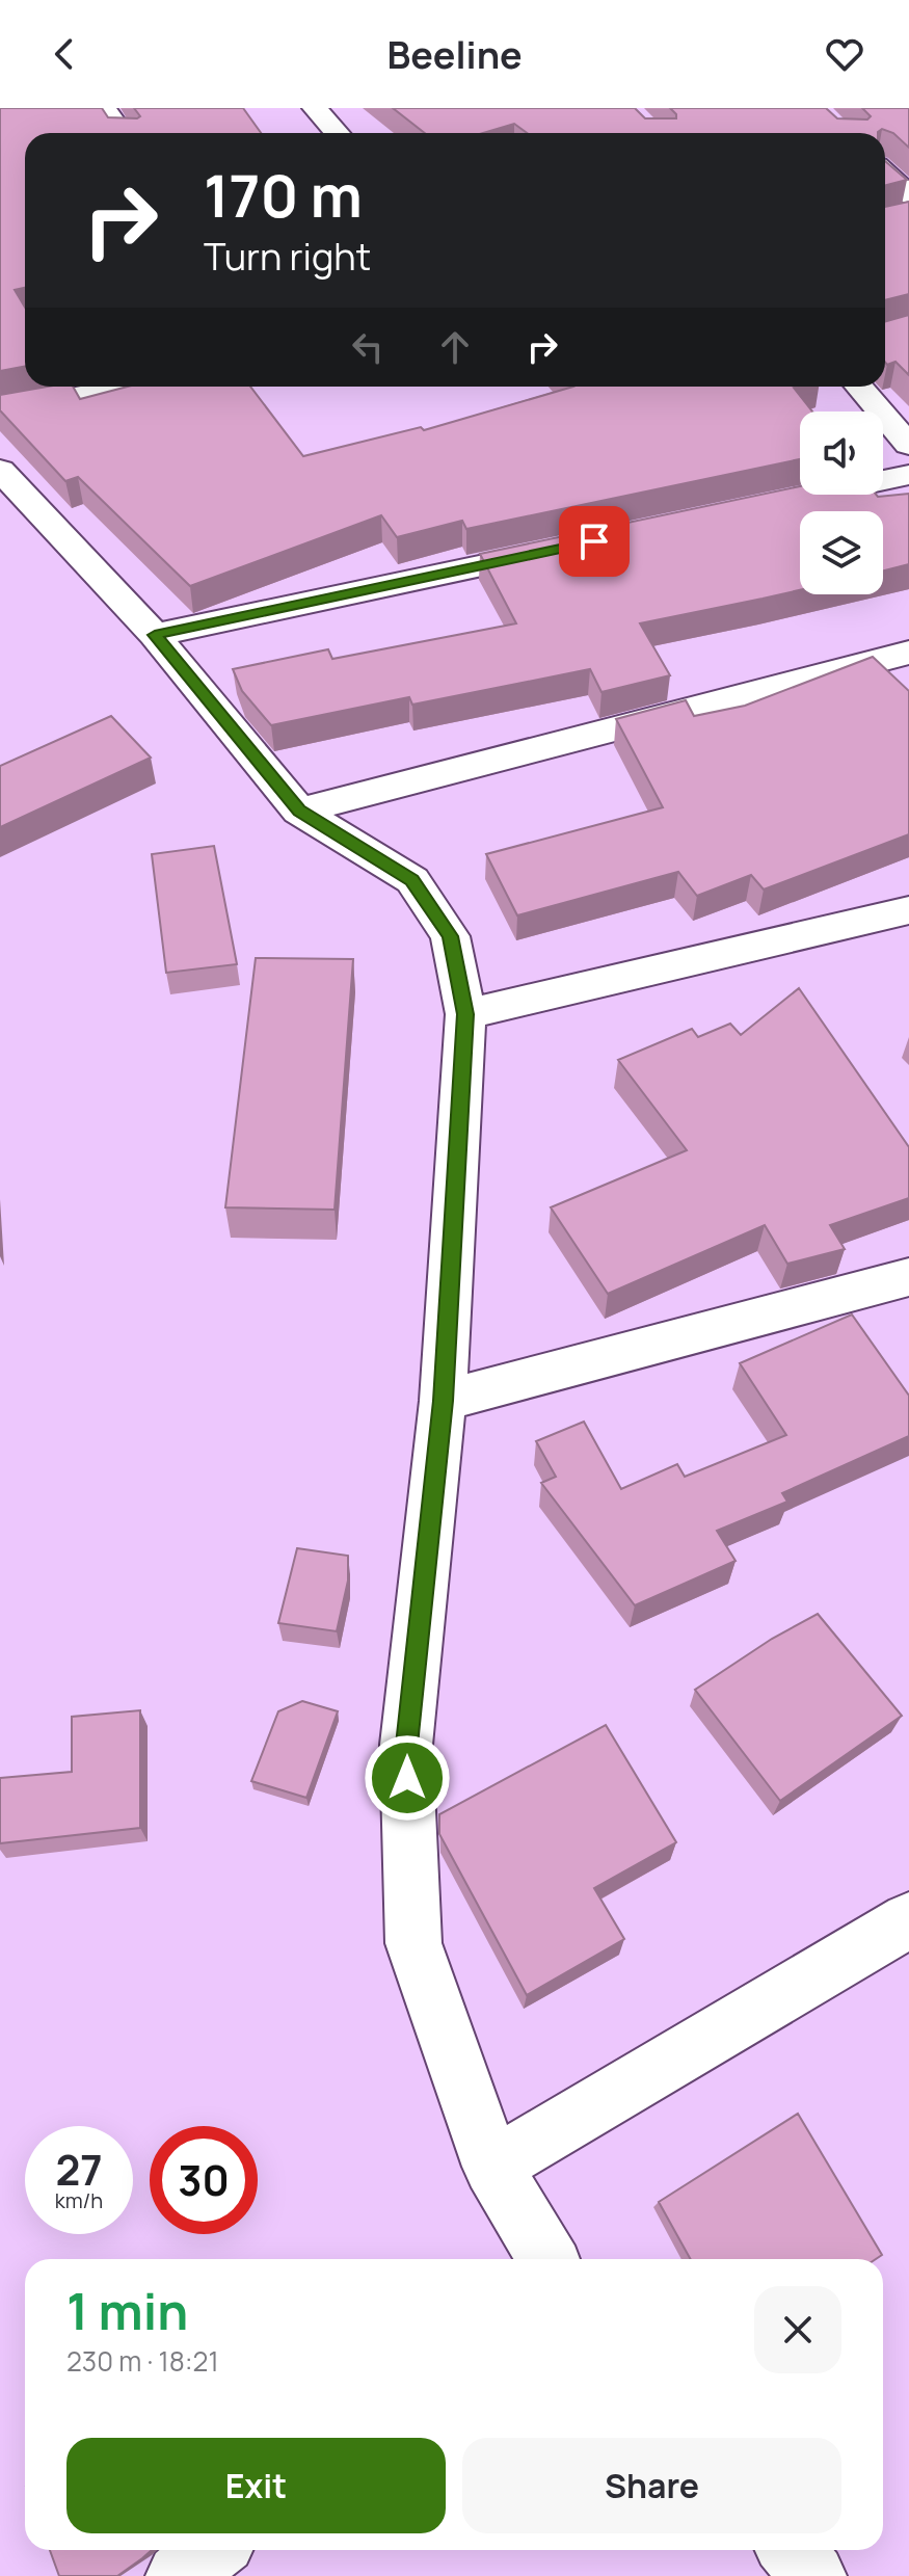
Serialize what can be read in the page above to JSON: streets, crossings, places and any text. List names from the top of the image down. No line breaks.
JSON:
{"page":{"header":"Beeline","turn":["170 m","Turn right"],"speed":"27 km/h","limit":"30","heading":["1 min","230 m · 18:21"],"buttons":["Exit","Share"]}}
